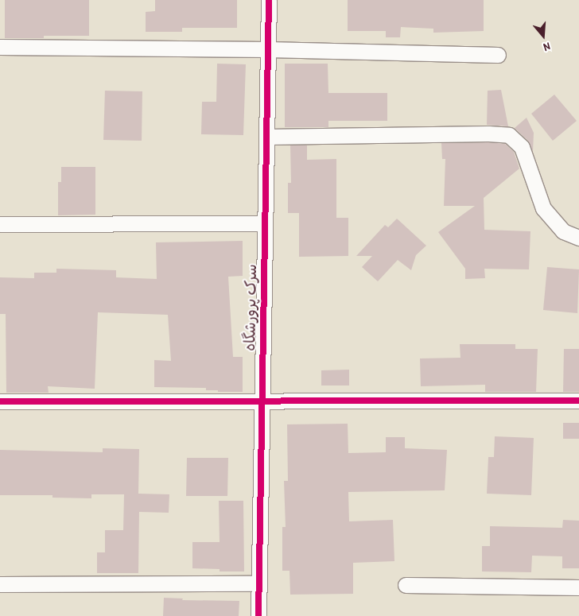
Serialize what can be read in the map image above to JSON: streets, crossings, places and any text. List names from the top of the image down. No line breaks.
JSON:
{"streets":{"street":["سرک پرورشگاه"]},"north":"bottom"}
